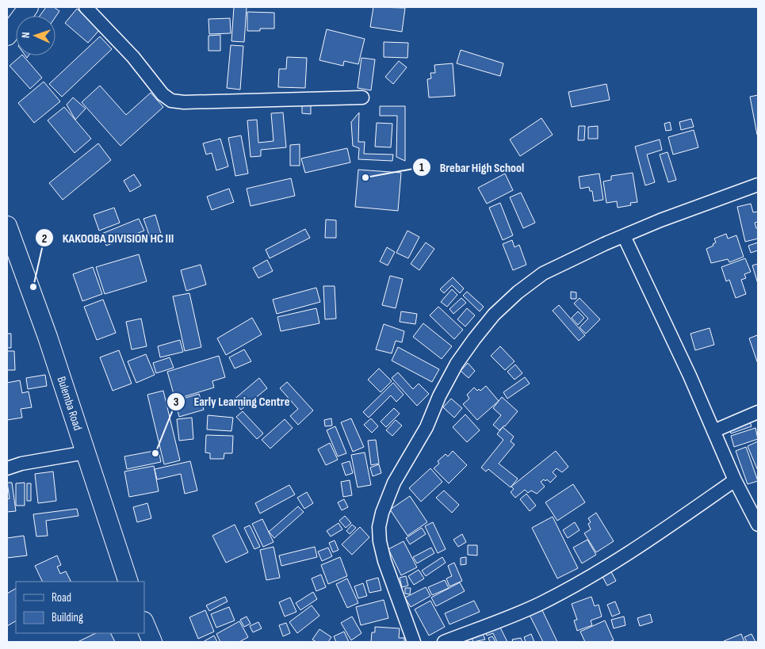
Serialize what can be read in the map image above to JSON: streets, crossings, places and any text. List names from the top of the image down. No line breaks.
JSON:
{"streets":{"main road":["Bulemba Road"]},"places":["Brebar High School","KAKOOBA DIVISION HC III","Early Learning Centre"],"legend":["Road","Building"],"north":"left"}
